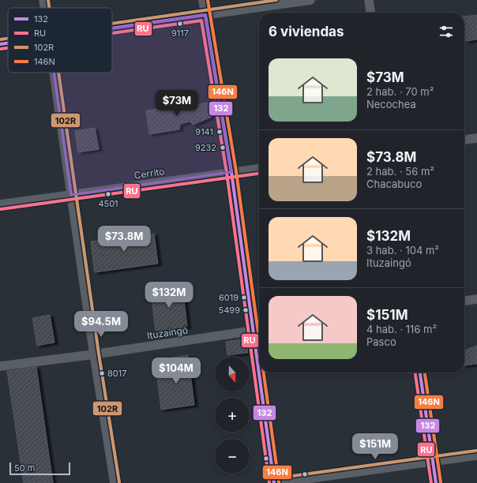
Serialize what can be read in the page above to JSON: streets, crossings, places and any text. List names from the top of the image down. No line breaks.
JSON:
{"streets":{"street":["Cerrito","Ituzaingó"]},"places":["9117","9141","9232","4501","6019","5499","8017"],"lines":["transit line 102R","transit line 146N","transit line 132","transit line RU"],"legend":["132","RU","102R","146N"],"scale_bar":"50 m","north":"bottom","page":{"heading":"6 viviendas","list":[{"name":"$73M","note":"2 hab. · 70 m² · Necochea"},{"name":"$73.8M","note":"2 hab. · 56 m² · Chacabuco"},{"name":"$132M","note":"3 hab. · 104 m² · Ituzaingó"},{"name":"$151M","note":"4 hab. · 116 m² · Pasco"}],"price":["$73M","$73.8M","$132M","$94.5M","$104M","$151M"],"map_buttons":["+","−"],"scale":"50 m"}}
